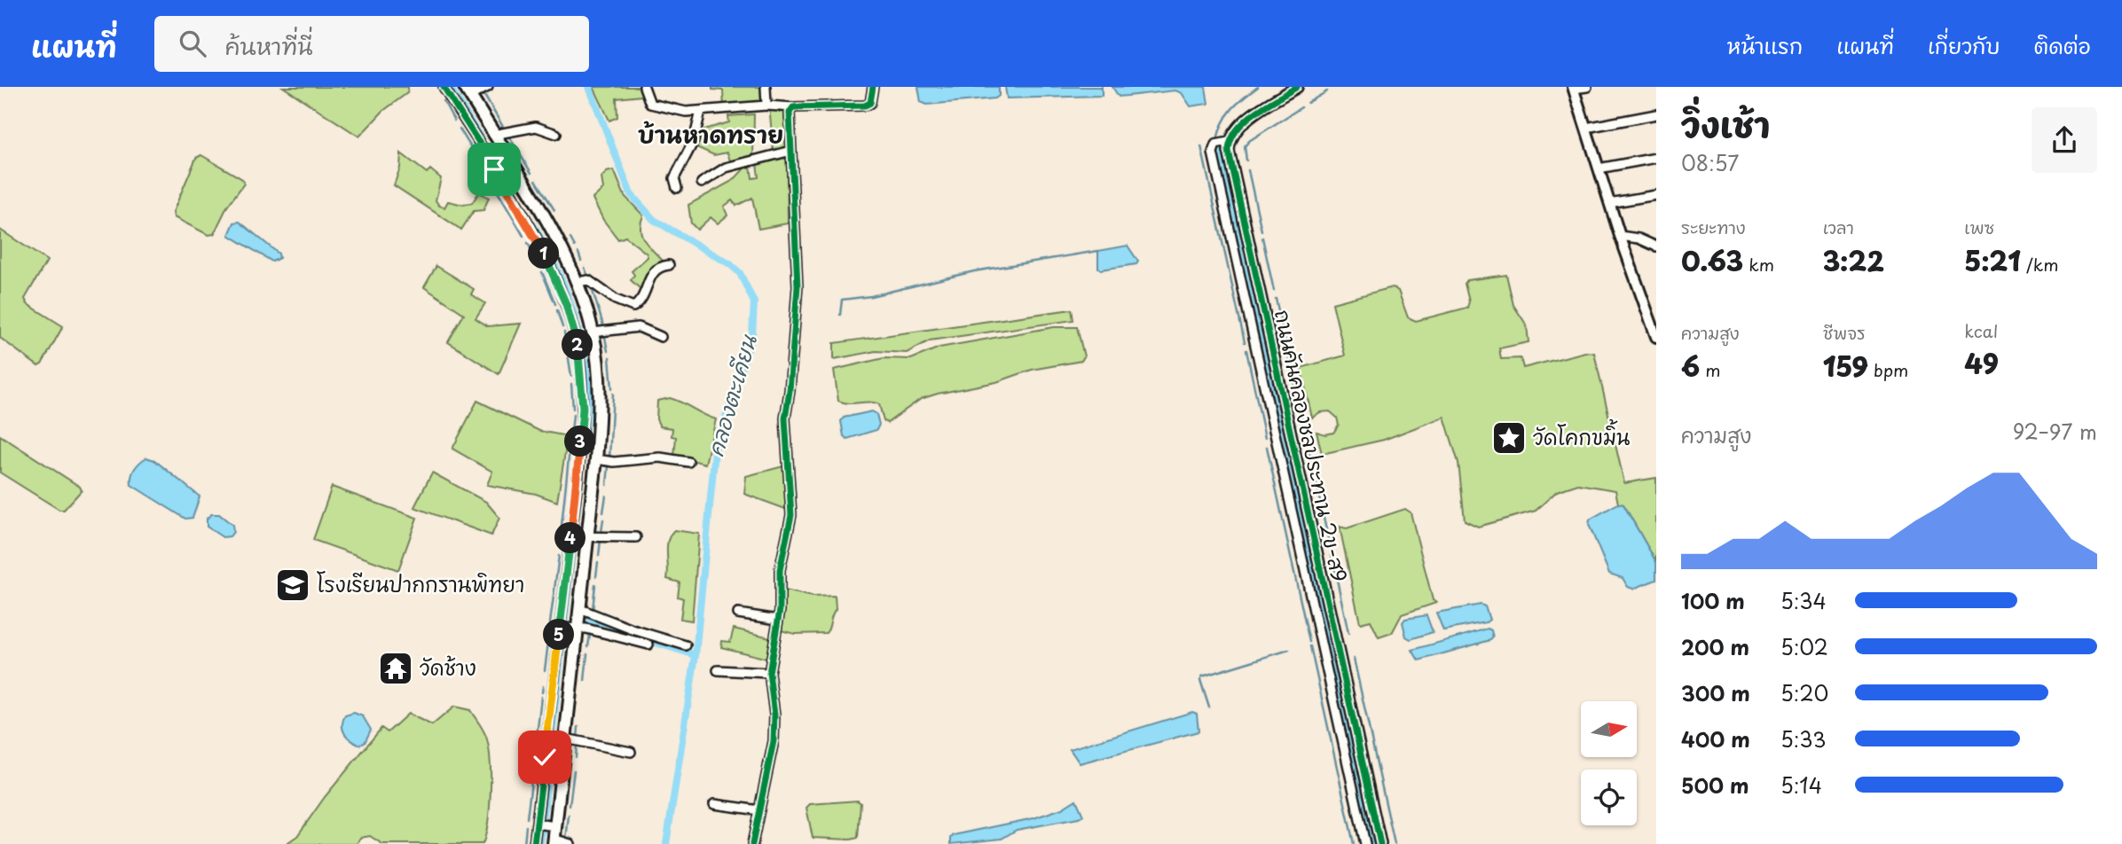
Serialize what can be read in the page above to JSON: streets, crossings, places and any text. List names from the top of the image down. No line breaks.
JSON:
{"streets":{"street":["ถนนคันคลองชลประทาน 2ข-ส9"]},"districts":["บ้านหาดทราย"],"water":["คลองตะเคียน"],"places":{"place":["วัดโคกขมิ้น"],"school or university":["โรงเรียนปากกรานพิทยา"],"temple":["วัดช้าง"]},"north":"right","page":{"header":"แผนที่","search":"ค้นหาที่นี่","nav":["หน้าแรก","แผนที่","เกี่ยวกับ","ติดต่อ"],"heading":["วิ่งเช้า","08:57"],"stats":[["ระยะทาง","0.63 km"],["เวลา","3:22"],["เพซ","5:21 /km"],["ความสูง","6 m"],["ชีพจร","159 bpm"],["kcal","49"]],"pins":["1","2","3","4","5"],"chart":["ความสูง","92–97 m"],"list":[{"name":"100 m","note":"5:34"},{"name":"200 m","note":"5:02"},{"name":"300 m","note":"5:20"},{"name":"400 m","note":"5:33"},{"name":"500 m","note":"5:14"}]}}
